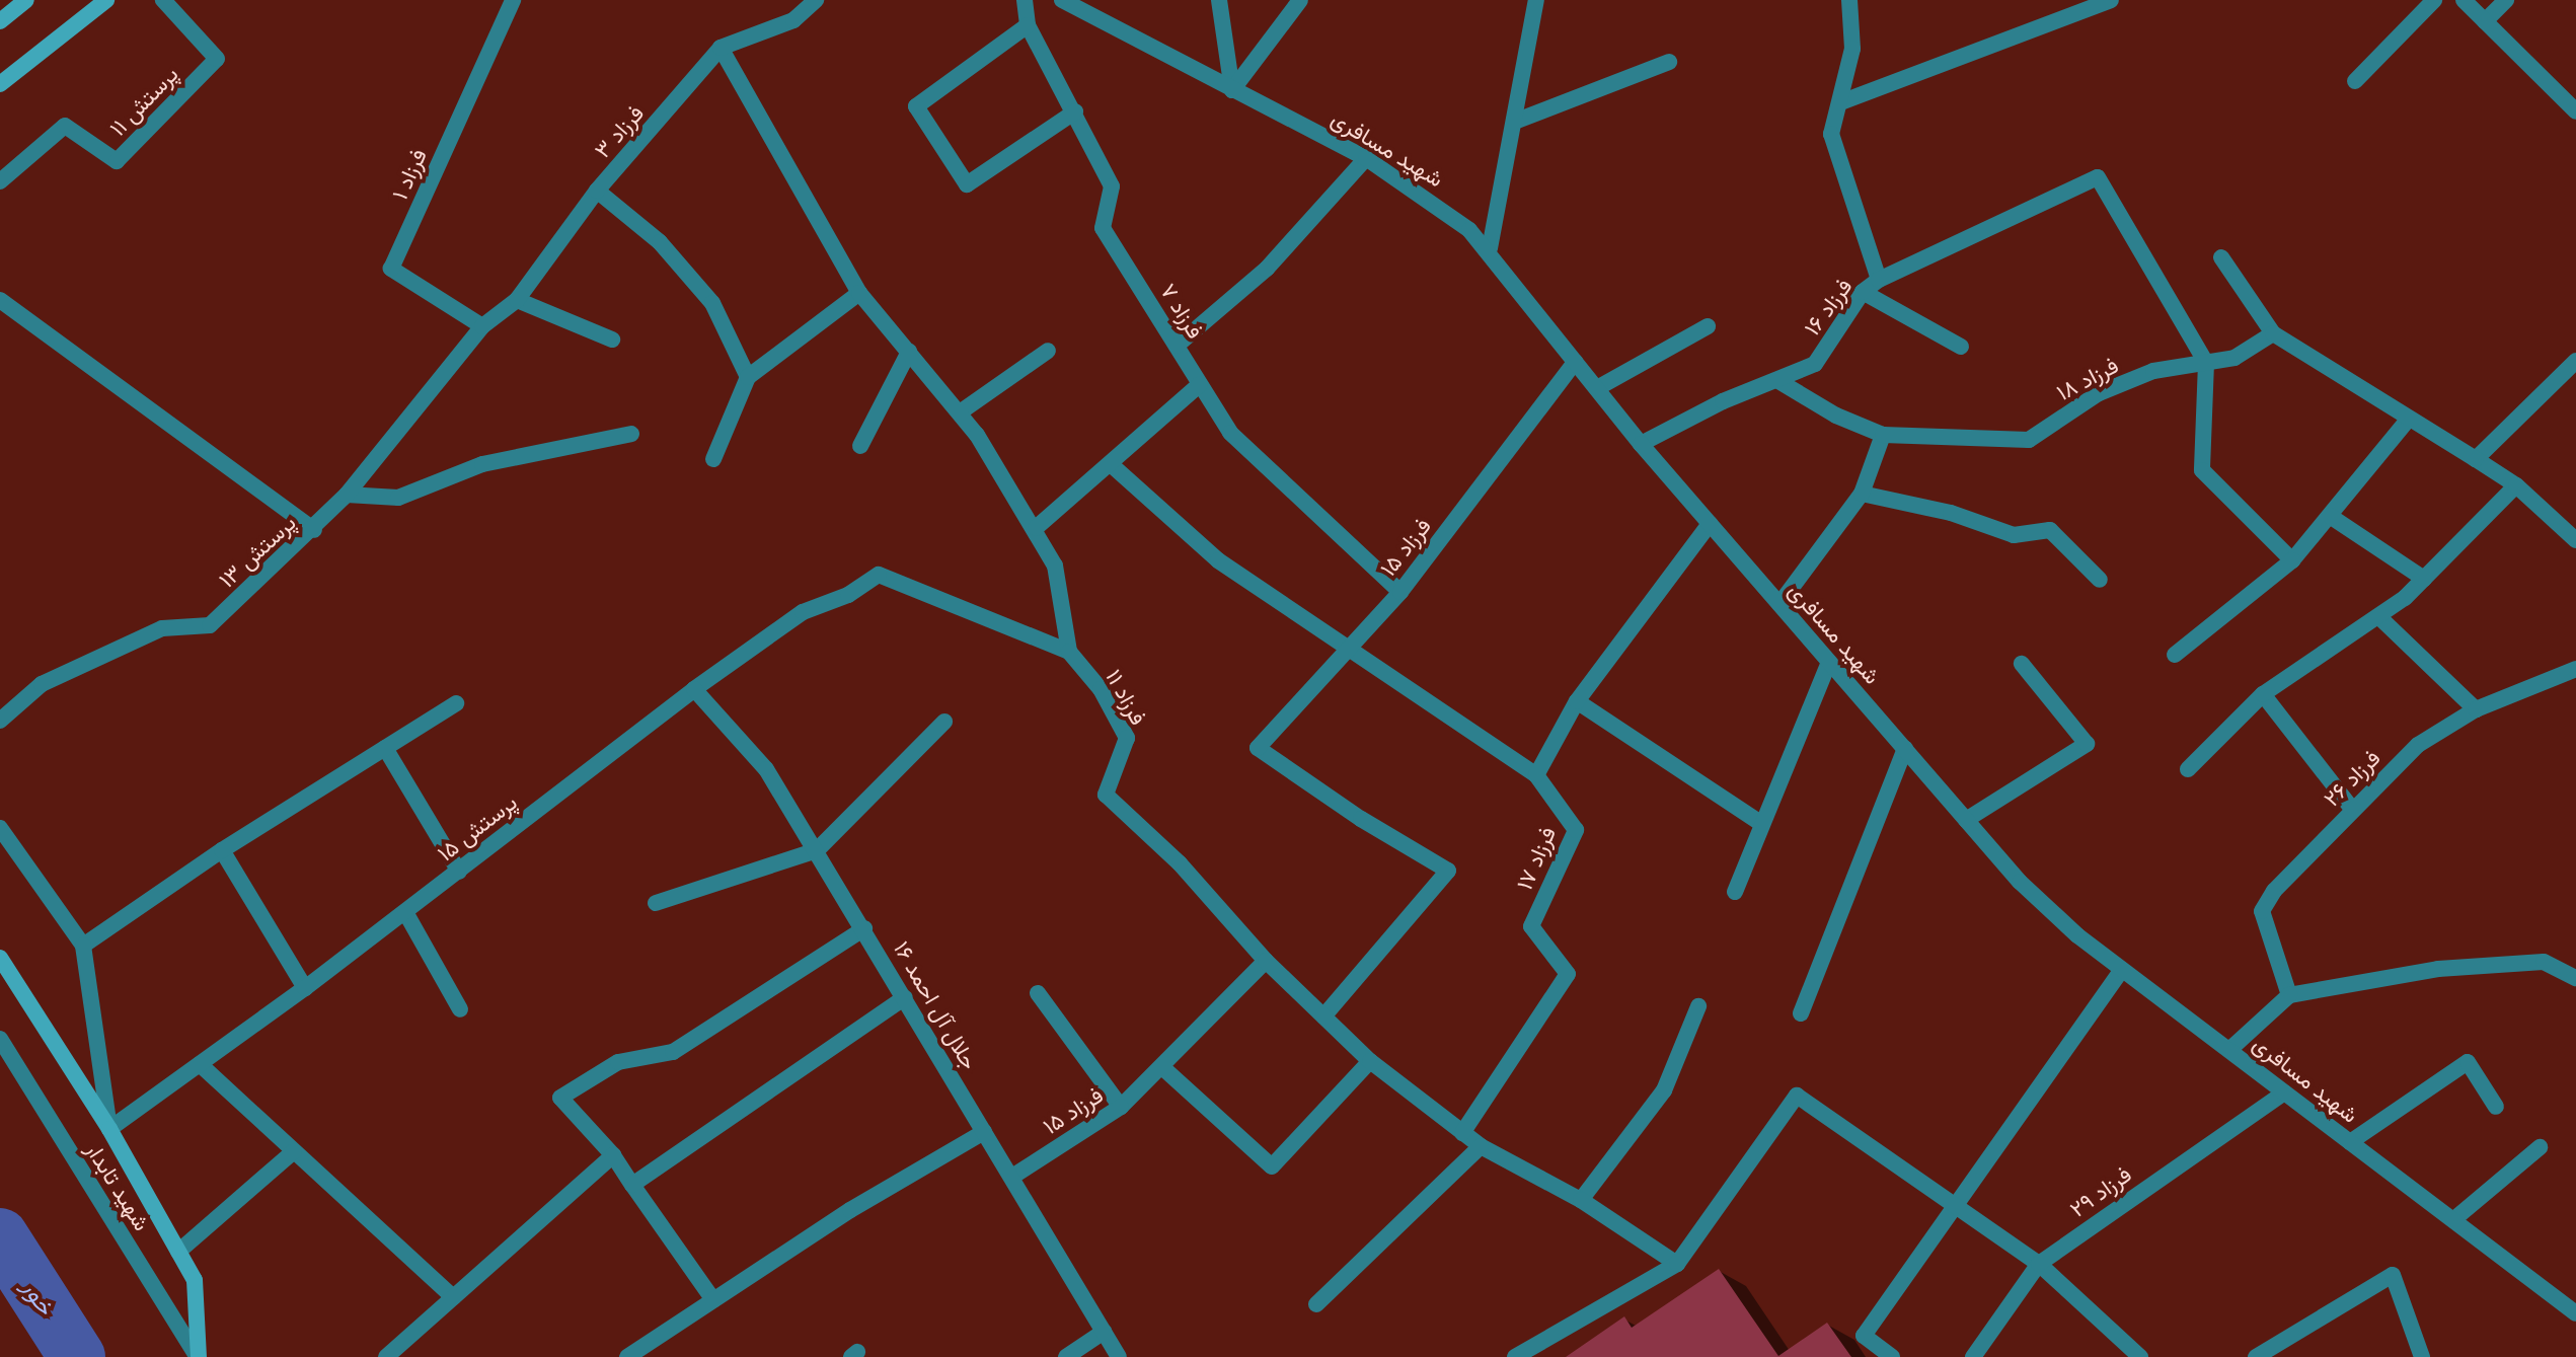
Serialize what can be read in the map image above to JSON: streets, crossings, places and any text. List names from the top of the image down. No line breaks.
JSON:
{"streets":{"street":["پرستش ۱۱","فرزاد ۳","شهید مسافری","فرزاد ۱","فرزاد ۱۶","فرزاد ۷","فرزاد ۱۸","فرزاد ۱۵","پرستش ۱۳","فرزاد ۱۱","فرزاد ۲۶","پرستش ۱۵","فرزاد ۱۷","جلال آل احمد ۱۶","شهید تابدار","فرزاد ۲۹"]},"crossings":[["فرزاد ۳","فرزاد ۱"],["فرزاد ۳","پرستش ۱۳"],["شهید مسافری","فرزاد ۱۶"],["شهید مسافری","فرزاد ۱۵"],["شهید مسافری","فرزاد ۲۹"],["فرزاد ۱","پرستش ۱۳"],["فرزاد ۱۶","فرزاد ۱۸"],["فرزاد ۷","فرزاد ۱۵"],["فرزاد ۱۵","فرزاد ۱۱"],["فرزاد ۱۵","جلال آل احمد ۱۶"],["فرزاد ۱۱","پرستش ۱۵"],["پرستش ۱۵","جلال آل احمد ۱۶"]],"water":["خور"]}
